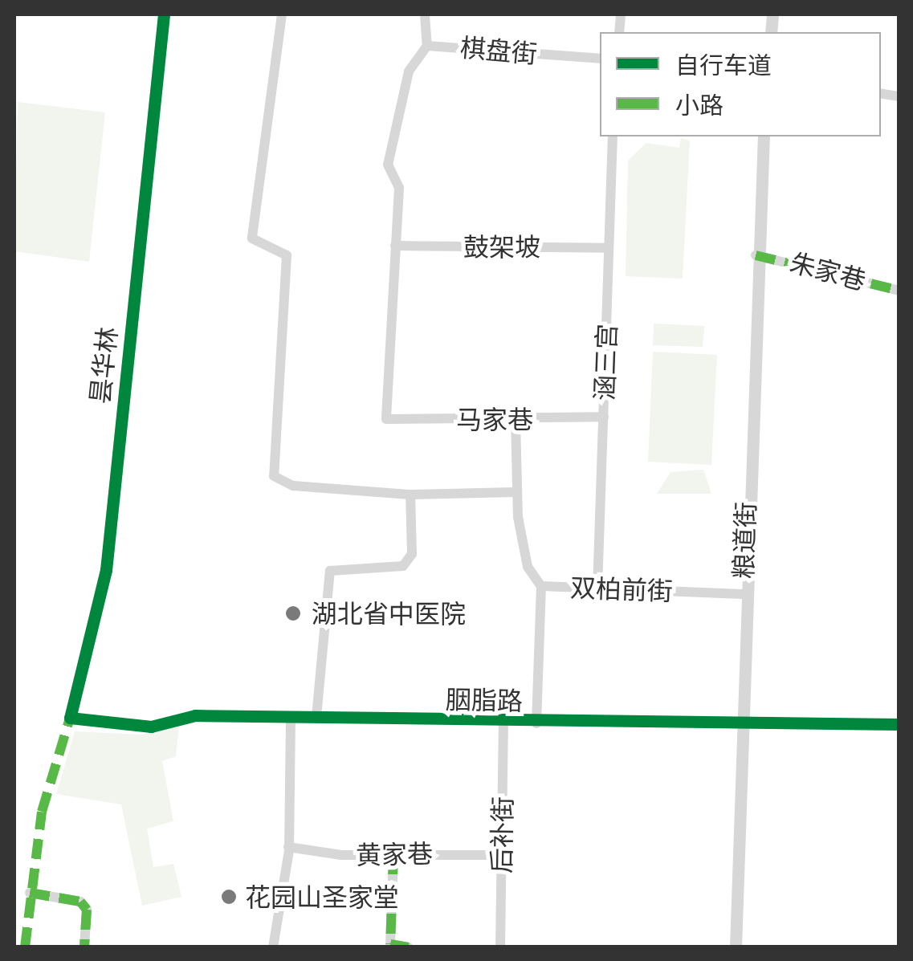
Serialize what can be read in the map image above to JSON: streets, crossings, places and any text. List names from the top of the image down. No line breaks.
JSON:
{"streets":{"street":["棋盘街","鼓架坡","朱家巷","涵三宫","昙华林","马家巷","粮道街","双柏前街","胭脂路","后补街","黄家巷"]},"crossings":[["鼓架坡","涵三宫"],["鼓架坡","马家巷"],["朱家巷","粮道街"],["涵三宫","马家巷"],["涵三宫","双柏前街"],["昙华林","胭脂路"],["粮道街","双柏前街"],["粮道街","胭脂路"],["双柏前街","胭脂路"],["胭脂路","后补街"],["后补街","黄家巷"]],"places":["湖北省中医院","花园山圣家堂"],"legend":["自行车道","小路"]}
